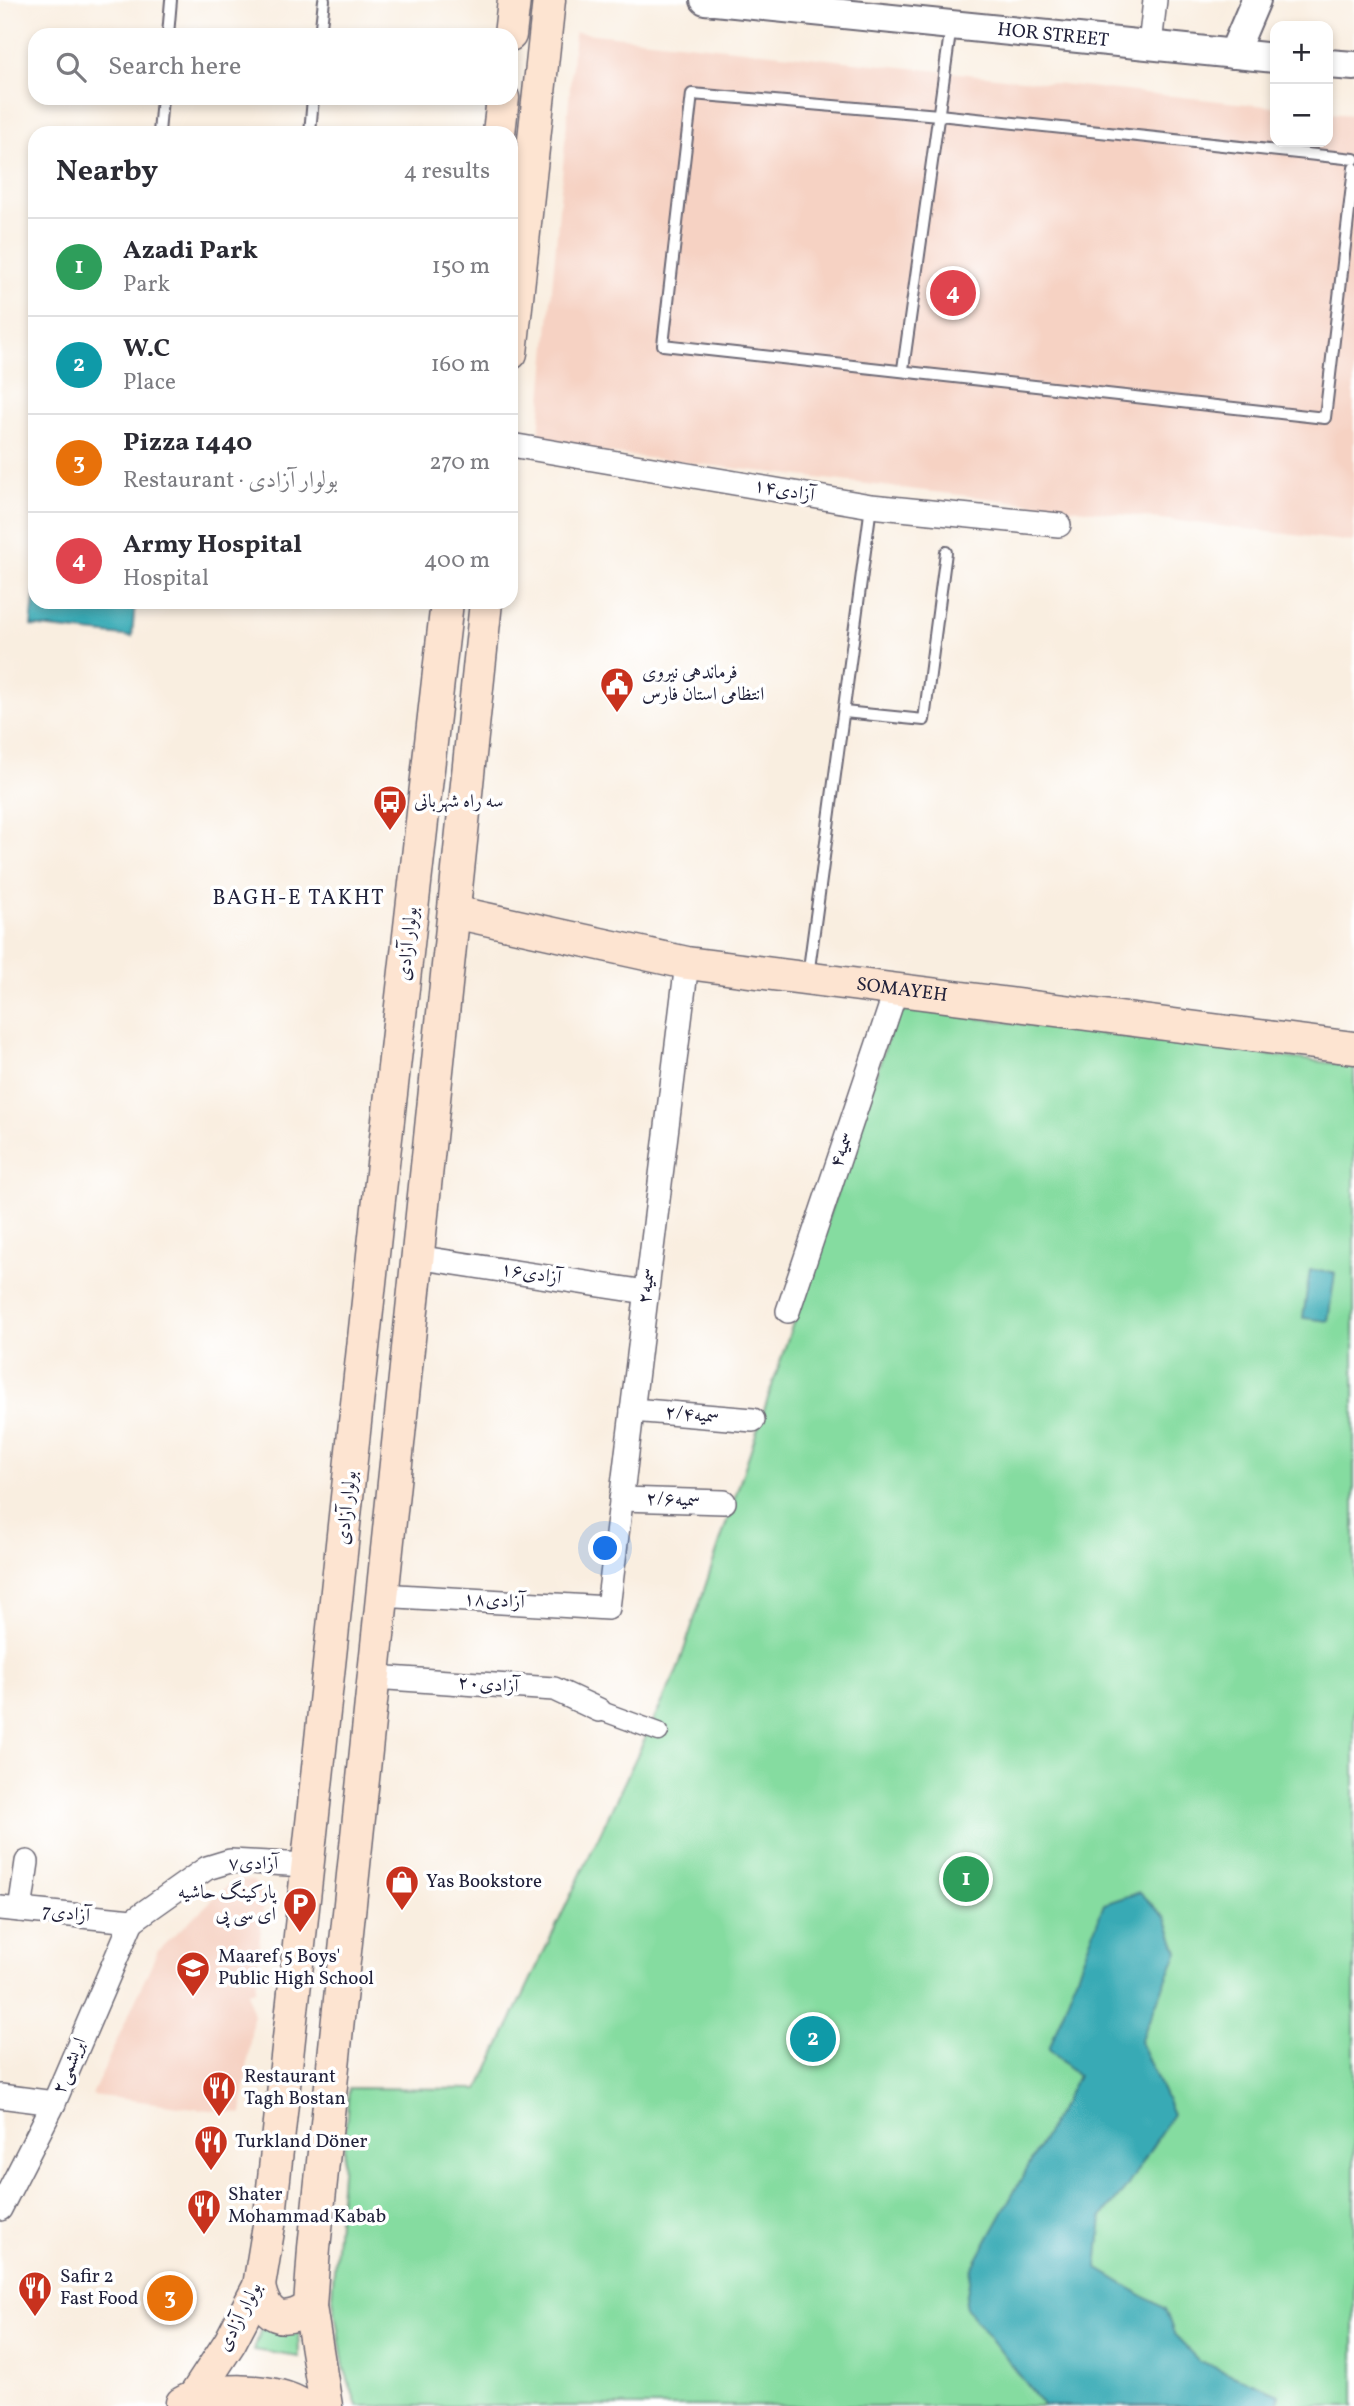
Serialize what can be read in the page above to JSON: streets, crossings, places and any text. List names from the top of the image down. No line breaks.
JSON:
{"streets":{"main road":["بولوار آزادی","SOMAYEH"],"street":["HOR STREET","آزادی۱۴","سمیه۴","آزادی۱۶","۲سمیه","سمیه۲/۴","سمیه۲/۶","آزادی۱۸","آزادی۲۰","آزادی۷","7آزادی","ابریشمی۲"]},"crossings":[["بولوار آزادی","آزادی۷"],["SOMAYEH","سمیه۴"],["SOMAYEH","۲سمیه"],["آزادی۱۶","۲سمیه"],["۲سمیه","سمیه۲/۴"],["۲سمیه","سمیه۲/۶"],["۲سمیه","آزادی۱۸"],["آزادی۷","7آزادی"],["آزادی۷","ابریشمی۲"],["7آزادی","ابریشمی۲"]],"districts":["BAGH-E TAKHT"],"places":{"public building":["فرماندهی نیروی انتظامی استان فارس"],"bus stop":["سه راه شهربانی"],"shop":["Yas Bookstore"],"parking":["پارکینگ حاشیه ای سی پی"],"school or university":["Maaref 5 Boys' Public High School"],"restaurant":["Restaurant Tagh Bostan","Turkland Döner","Shater Mohammad Kabab","Safir 2 Fast Food"]},"page":{"map_buttons":["+","−"],"search":"Search here","heading":["Nearby","4 results"],"list":[{"mark":"1","name":"Azadi Park","note":"Park","value":"150 m"},{"mark":"2","name":"W.C","note":"Place","value":"160 m"},{"mark":"3","name":"Pizza 1440","note":"Restaurant · بولوار آزادی","value":"270 m"},{"mark":"4","name":"Army Hospital","note":"Hospital","value":"400 m"}],"pins":["4","1","2","3"]}}
